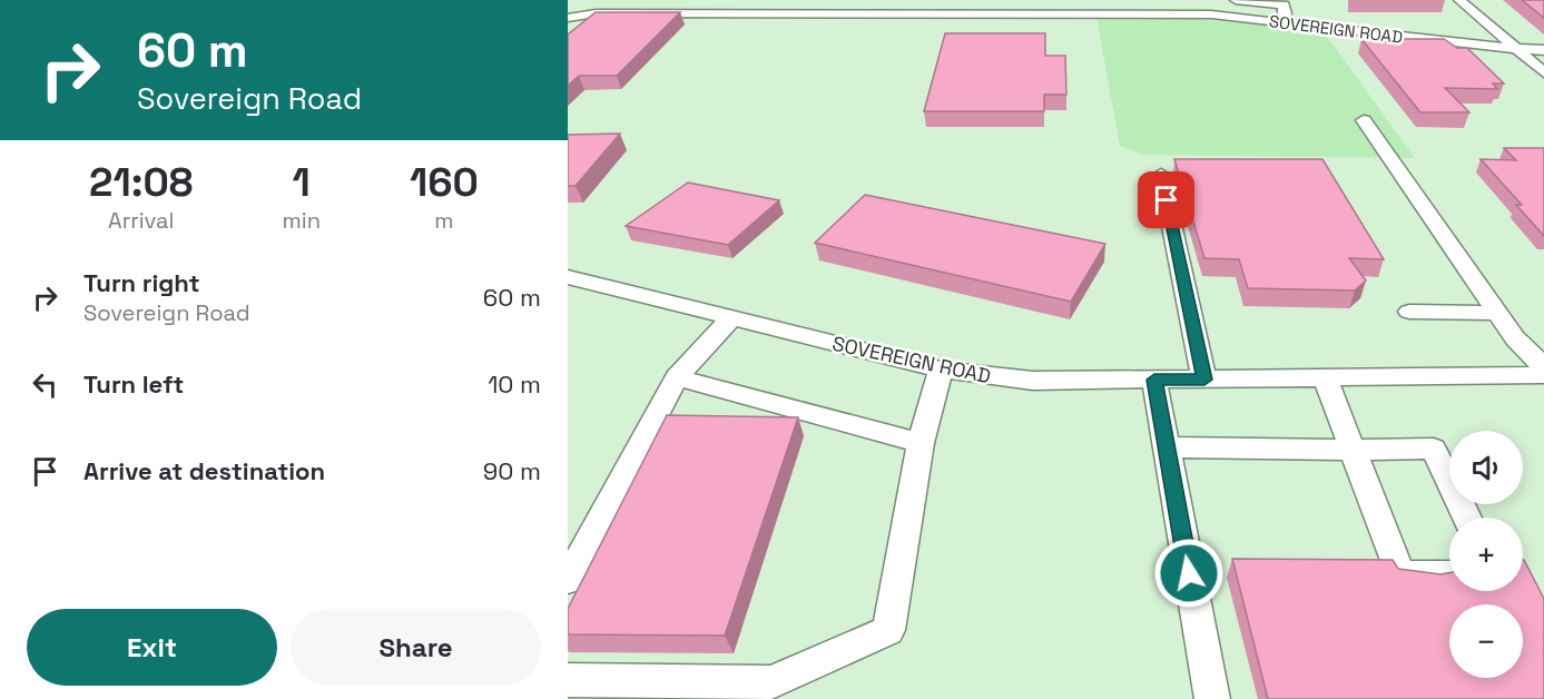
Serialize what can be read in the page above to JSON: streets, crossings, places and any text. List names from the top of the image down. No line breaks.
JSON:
{"streets":{"street":["SOVEREIGN ROAD"]},"page":{"turn":["60 m","Sovereign Road"],"eta":["21:08","Arrival","1","min","160","m"],"list":[{"name":"Turn right","note":"Sovereign Road","value":"60 m"},{"name":"Turn left","value":"10 m"},{"name":"Arrive at destination","value":"90 m"}],"map_buttons":["+","−"],"buttons":["Exit","Share"]}}
